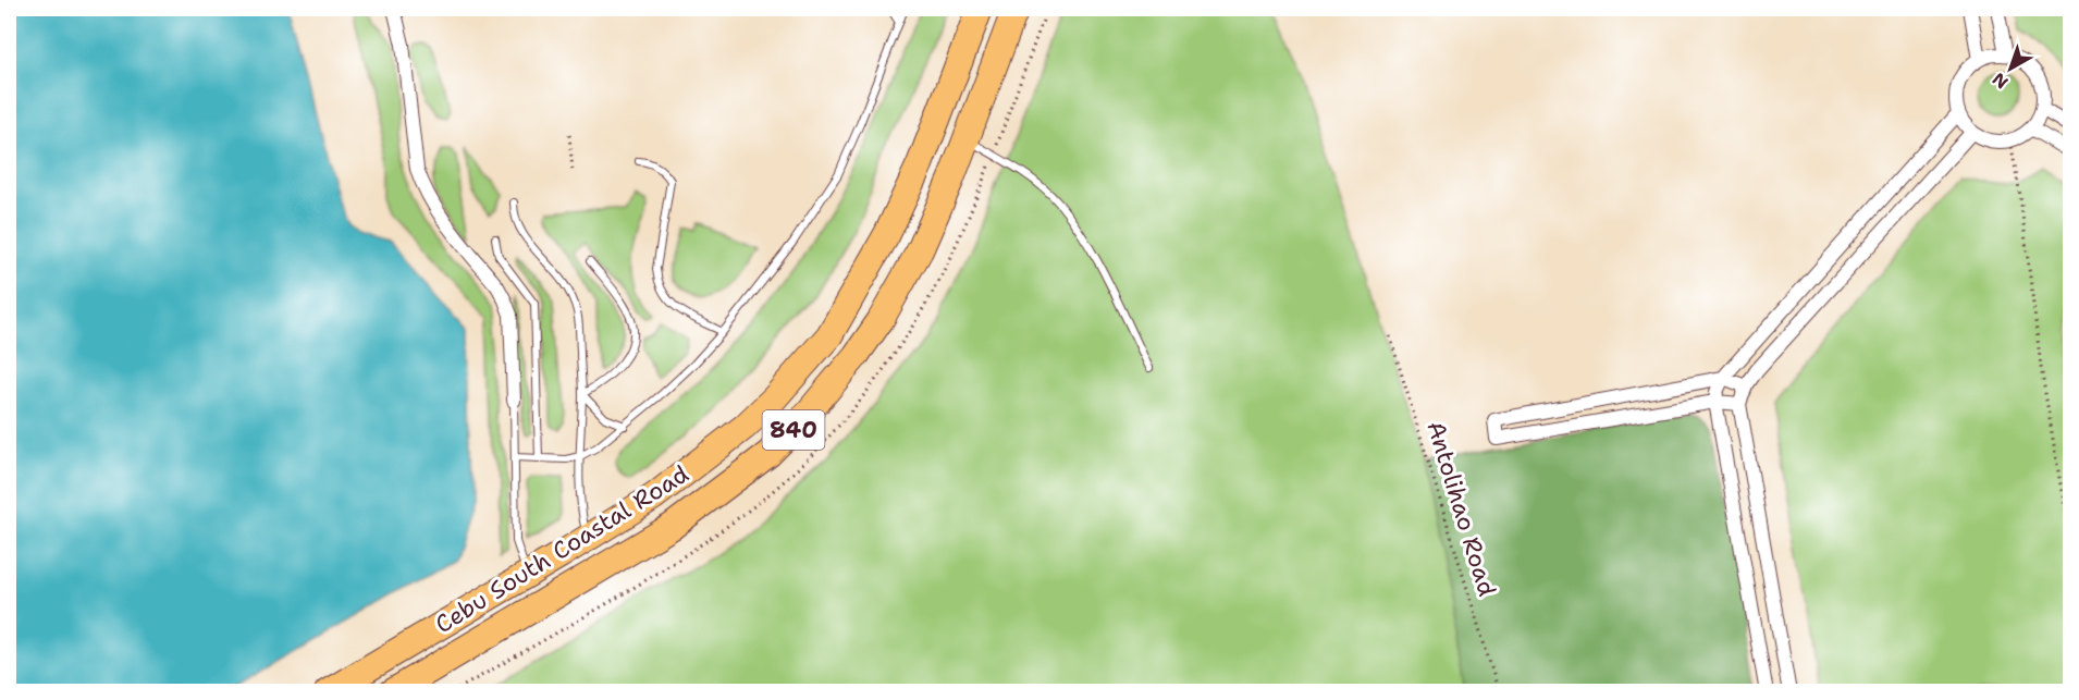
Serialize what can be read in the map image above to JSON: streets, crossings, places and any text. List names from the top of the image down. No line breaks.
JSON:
{"streets":{"highway":["840","Cebu South Coastal Road"],"path":["Antolihao Road"]},"north":"bottom left"}
